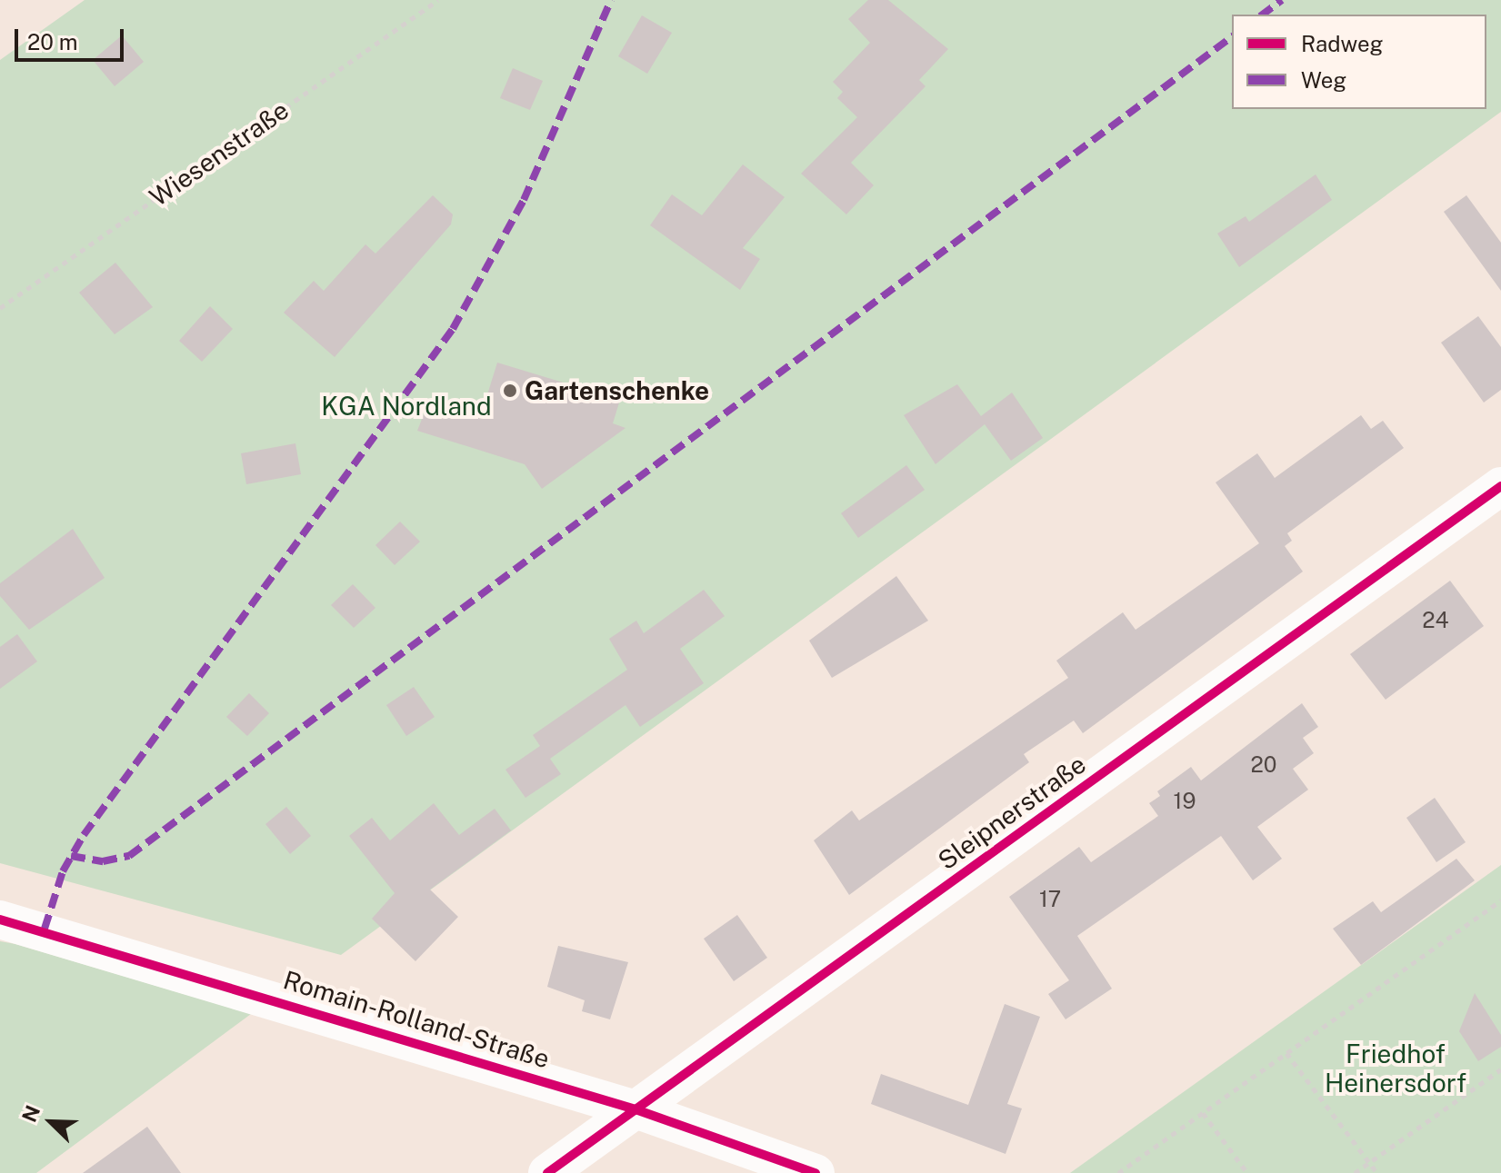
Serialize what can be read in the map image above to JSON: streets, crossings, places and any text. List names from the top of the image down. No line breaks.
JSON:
{"streets":{"street":["Sleipnerstraße","Romain-Rolland-Straße"],"path":["Wiesenstraße"]},"crossings":[["Sleipnerstraße","Romain-Rolland-Straße"]],"parks":["KGA Nordland","Friedhof Heinersdorf"],"places":["Gartenschenke"],"house_numbers":["24","20","19","17"],"legend":["Radweg","Weg"],"scale_bar":"20 m","north":"top left"}
